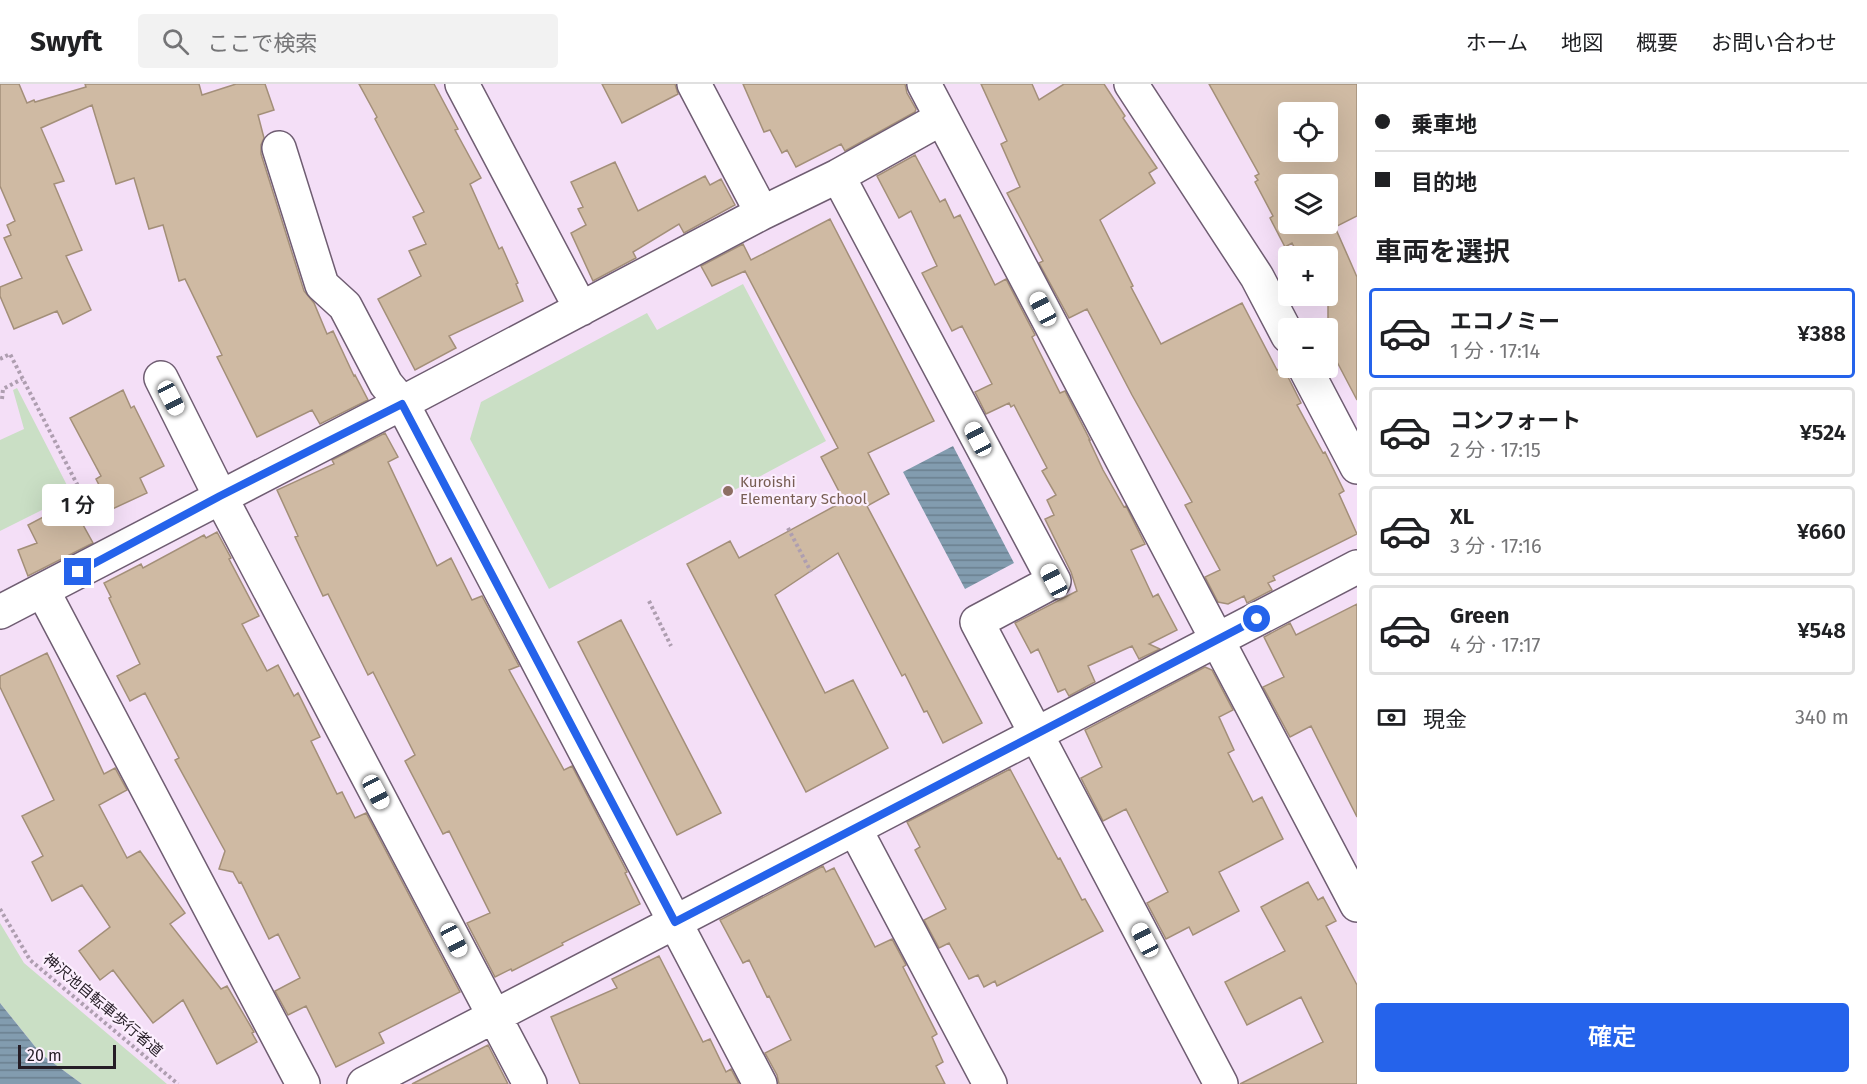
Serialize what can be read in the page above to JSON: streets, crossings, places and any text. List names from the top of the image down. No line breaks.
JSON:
{"streets":{"path":["神沢池自転車歩行者道"]},"places":["Kuroishi Elementary School"],"scale_bar":"20 m","page":{"header":"Swyft","search":"ここで検索","nav":["ホーム","地図","概要","お問い合わせ"],"banner":["乗車地","目的地"],"map_buttons":["+","−"],"heading":"車両を選択","list":[{"name":"エコノミー","note":"1 分 · 17:14","value":"¥388"},{"name":"コンフォート","note":"2 分 · 17:15","value":"¥524"},{"name":"XL","note":"3 分 · 17:16","value":"¥660"},{"name":"Green","note":"4 分 · 17:17","value":"¥548"}],"bubble":"1 分","pay":["現金","340 m"],"buttons":"確定","scale":"20 m"}}
